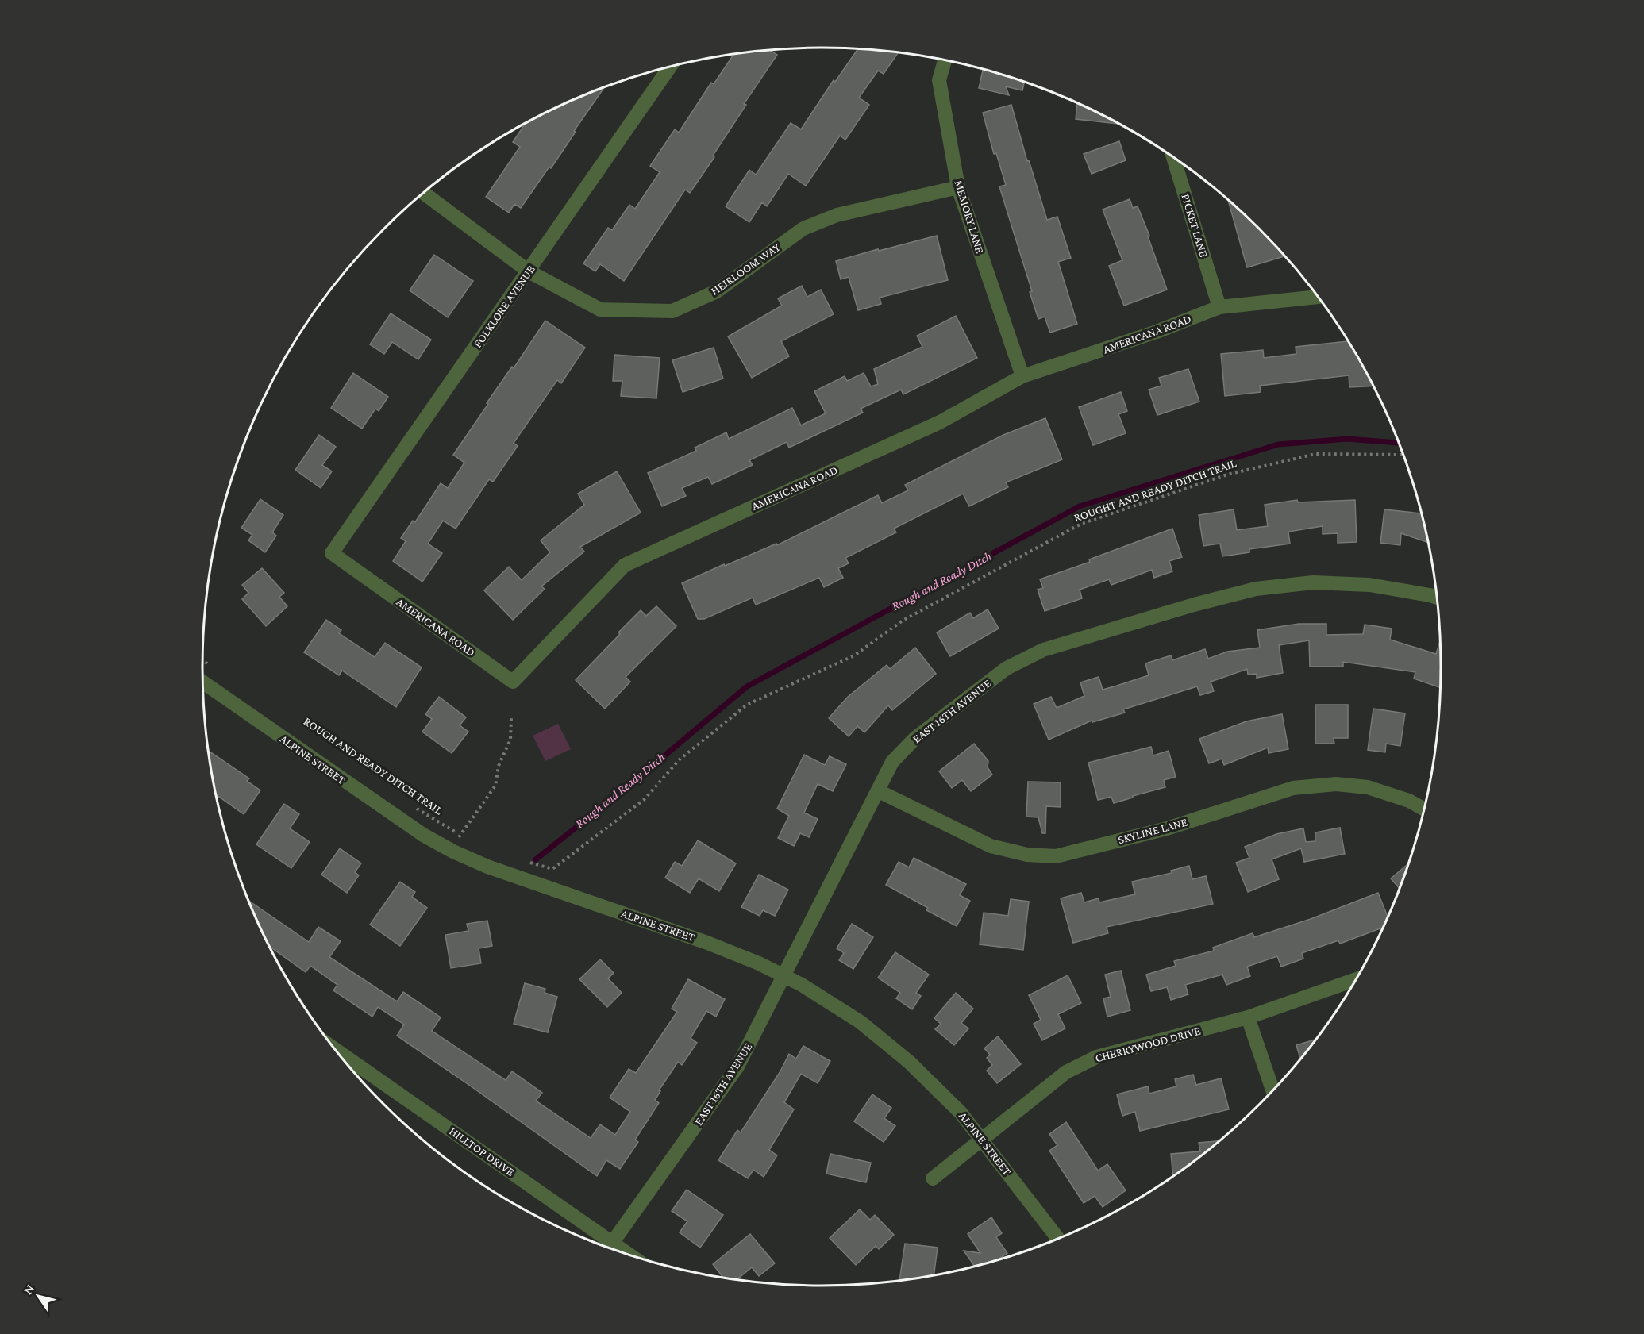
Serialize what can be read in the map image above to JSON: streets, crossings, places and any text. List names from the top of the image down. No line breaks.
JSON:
{"streets":{"street":["MEMORY LANE","PICKET LANE","HEIRLOOM WAY","FOLKLORE AVENUE","AMERICANA ROAD","EAST 16TH AVENUE","ALPINE STREET","SKYLINE LANE","CHERRYWOOD DRIVE","HILLTOP DRIVE"],"path":["ROUGHT AND READY DITCH TRAIL","ROUGH AND READY DITCH TRAIL"]},"crossings":[["MEMORY LANE","HEIRLOOM WAY"],["MEMORY LANE","AMERICANA ROAD"],["PICKET LANE","AMERICANA ROAD"],["HEIRLOOM WAY","FOLKLORE AVENUE"],["FOLKLORE AVENUE","AMERICANA ROAD"],["EAST 16TH AVENUE","ALPINE STREET"],["EAST 16TH AVENUE","SKYLINE LANE"],["EAST 16TH AVENUE","HILLTOP DRIVE"],["ALPINE STREET","CHERRYWOOD DRIVE"]],"water":["Rough and Ready Ditch"],"north":"top left"}
